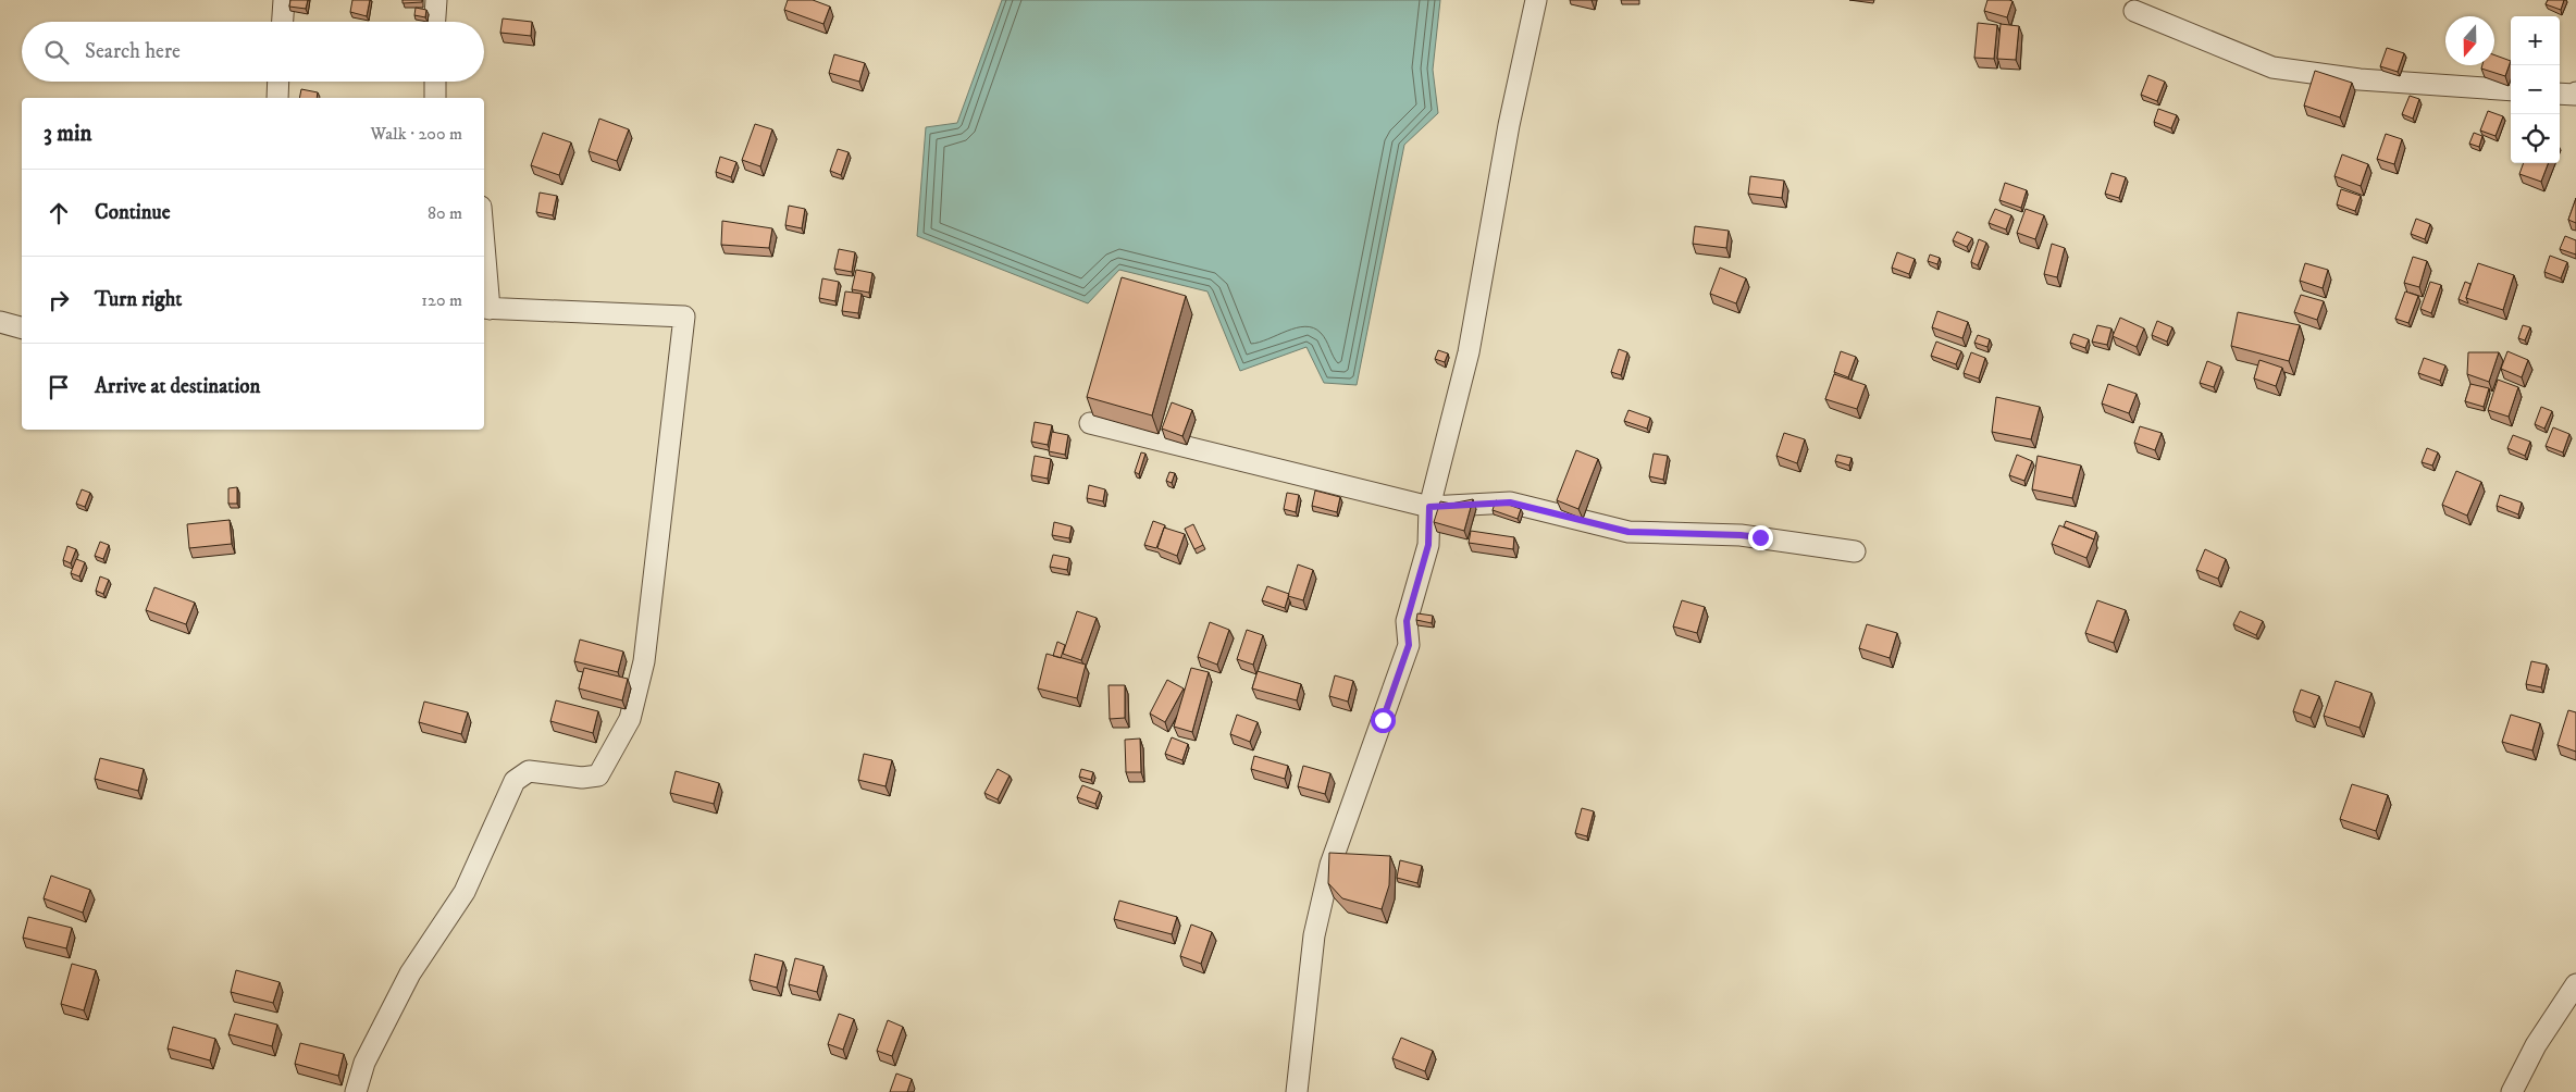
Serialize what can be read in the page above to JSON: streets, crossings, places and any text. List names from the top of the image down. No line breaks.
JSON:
{"north":"bottom","page":{"map_buttons":["+","−"],"search":"Search here","heading":["3 min","Walk · 200 m"],"list":[["Continue","80 m"],["Turn right","120 m"],"Arrive at destination"]}}
